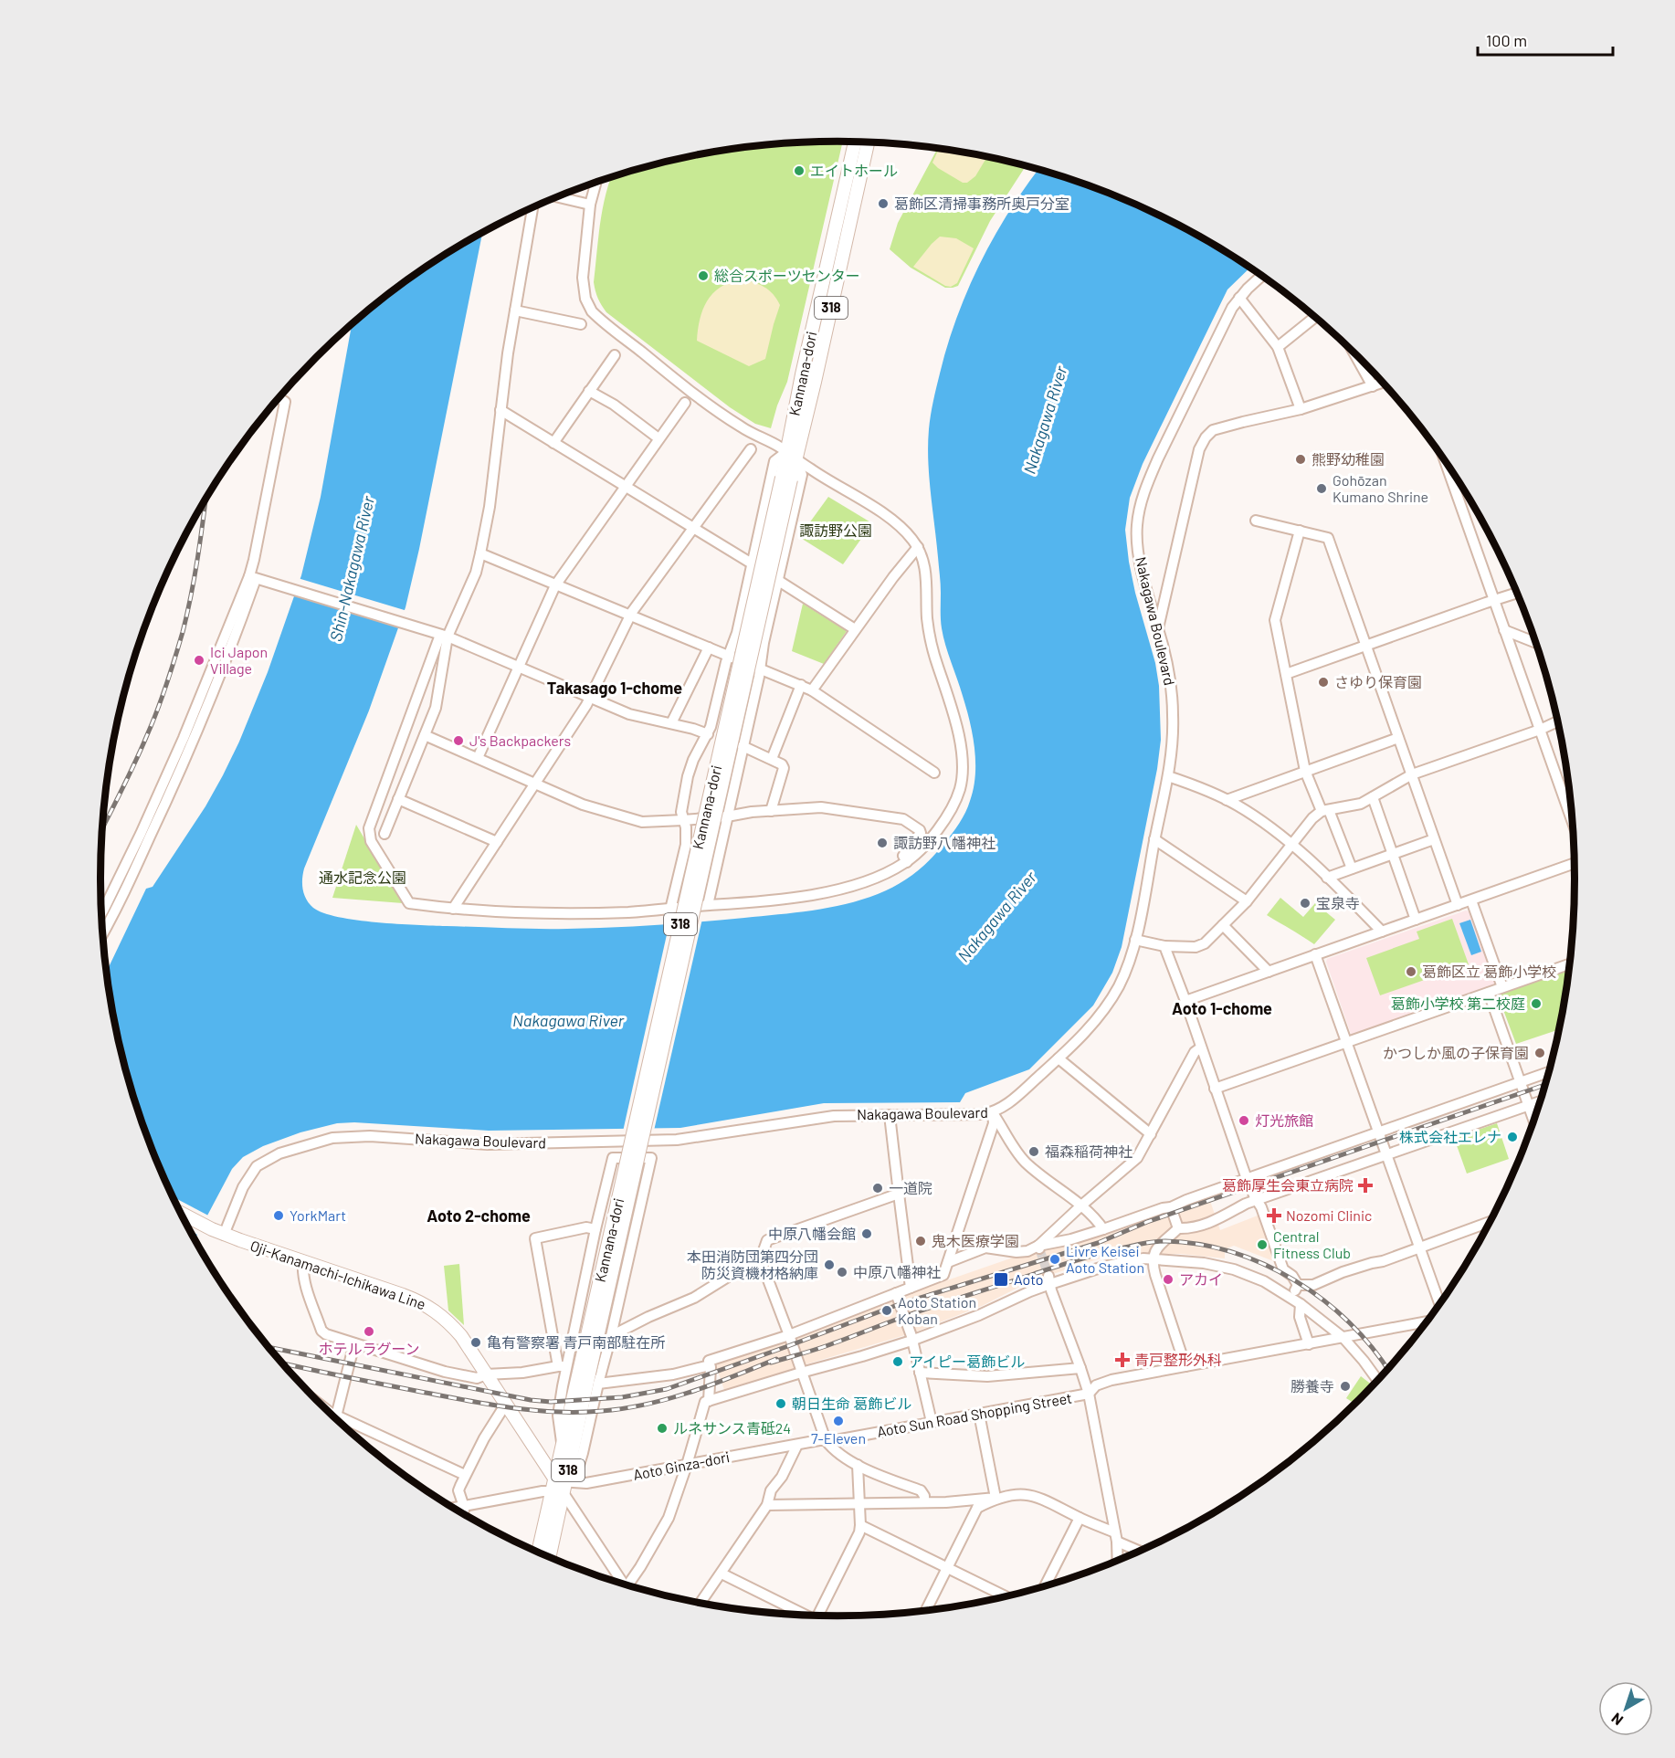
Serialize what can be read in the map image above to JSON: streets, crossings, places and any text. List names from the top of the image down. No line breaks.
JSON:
{"streets":{"main road":["318","Kannana-dori","Oji-Kanamachi-Ichikawa Line"],"street":["Nakagawa Boulevard","Aoto Sun Road Shopping Street","Aoto Ginza-dori"]},"crossings":[["318","Kannana-dori"],["318","Oji-Kanamachi-Ichikawa Line"],["318","Aoto Ginza-dori"],["Kannana-dori","Oji-Kanamachi-Ichikawa Line"],["Kannana-dori","Aoto Ginza-dori"],["Nakagawa Boulevard","Oji-Kanamachi-Ichikawa Line"],["Oji-Kanamachi-Ichikawa Line","Aoto Ginza-dori"],["Aoto Sun Road Shopping Street","Aoto Ginza-dori"]],"districts":["Takasago 1-chome","Aoto 1-chome","Aoto 2-chome"],"water":["Nakagawa River","Shin-Nakagawa River"],"parks":["諏訪野公園","通水記念公園"],"places":{"other":["エイトホール","葛飾区清掃事務所奥戸分室","総合スポーツセンター","熊野幼稚園","Gohōzan Kumano Shrine","Ici Japon Village","さゆり保育園","J's Backpackers","諏訪野八幡神社","宝泉寺","葛飾区立 葛飾小学校","葛飾小学校 第二校庭","かつしか風の子保育園","灯光旅館","株式会社エレナ","福森稲荷神社","一道院","YorkMart","中原八幡会館","鬼木医療学園","Central Fitness Club","Livre Keisei Aoto Station","本田消防団第四分団 防災資機材格納庫","中原八幡神社","アカイ","Aoto Station Koban","ホテルラグーン","亀有警察署 青戸南部駐在所","アイピー葛飾ビル","勝養寺","朝日生命 葛飾ビル","7-Eleven","ルネサンス青砥24"],"health":["葛飾厚生会東立病院","Nozomi Clinic","青戸整形外科"],"transit":["Aoto"]},"scale_bar":"100 m","north":"bottom left"}
